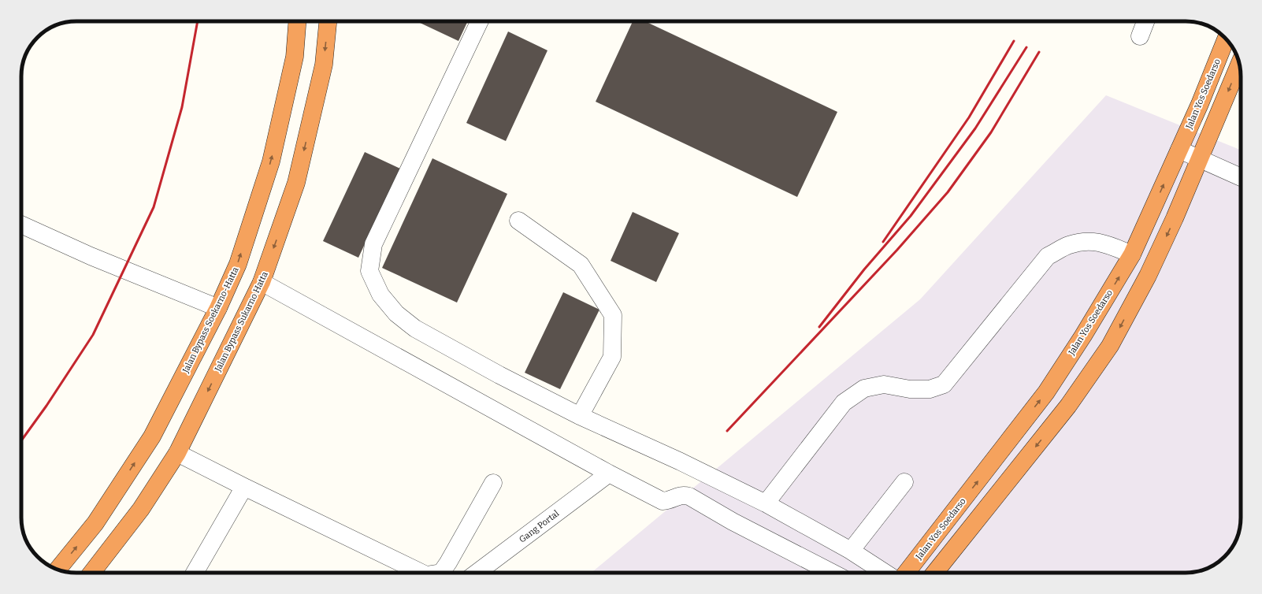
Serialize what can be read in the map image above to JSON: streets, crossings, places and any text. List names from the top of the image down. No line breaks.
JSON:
{"streets":{"highway":["Jalan Yos Soedarso","Jalan Bypass Soekarno-Hatta","Jalan Bypass Sukarno Hatta"],"street":["Gang Portal"]},"one_way":["Jalan Bypass Soekarno-Hatta","Jalan Bypass Sukarno Hatta"]}
